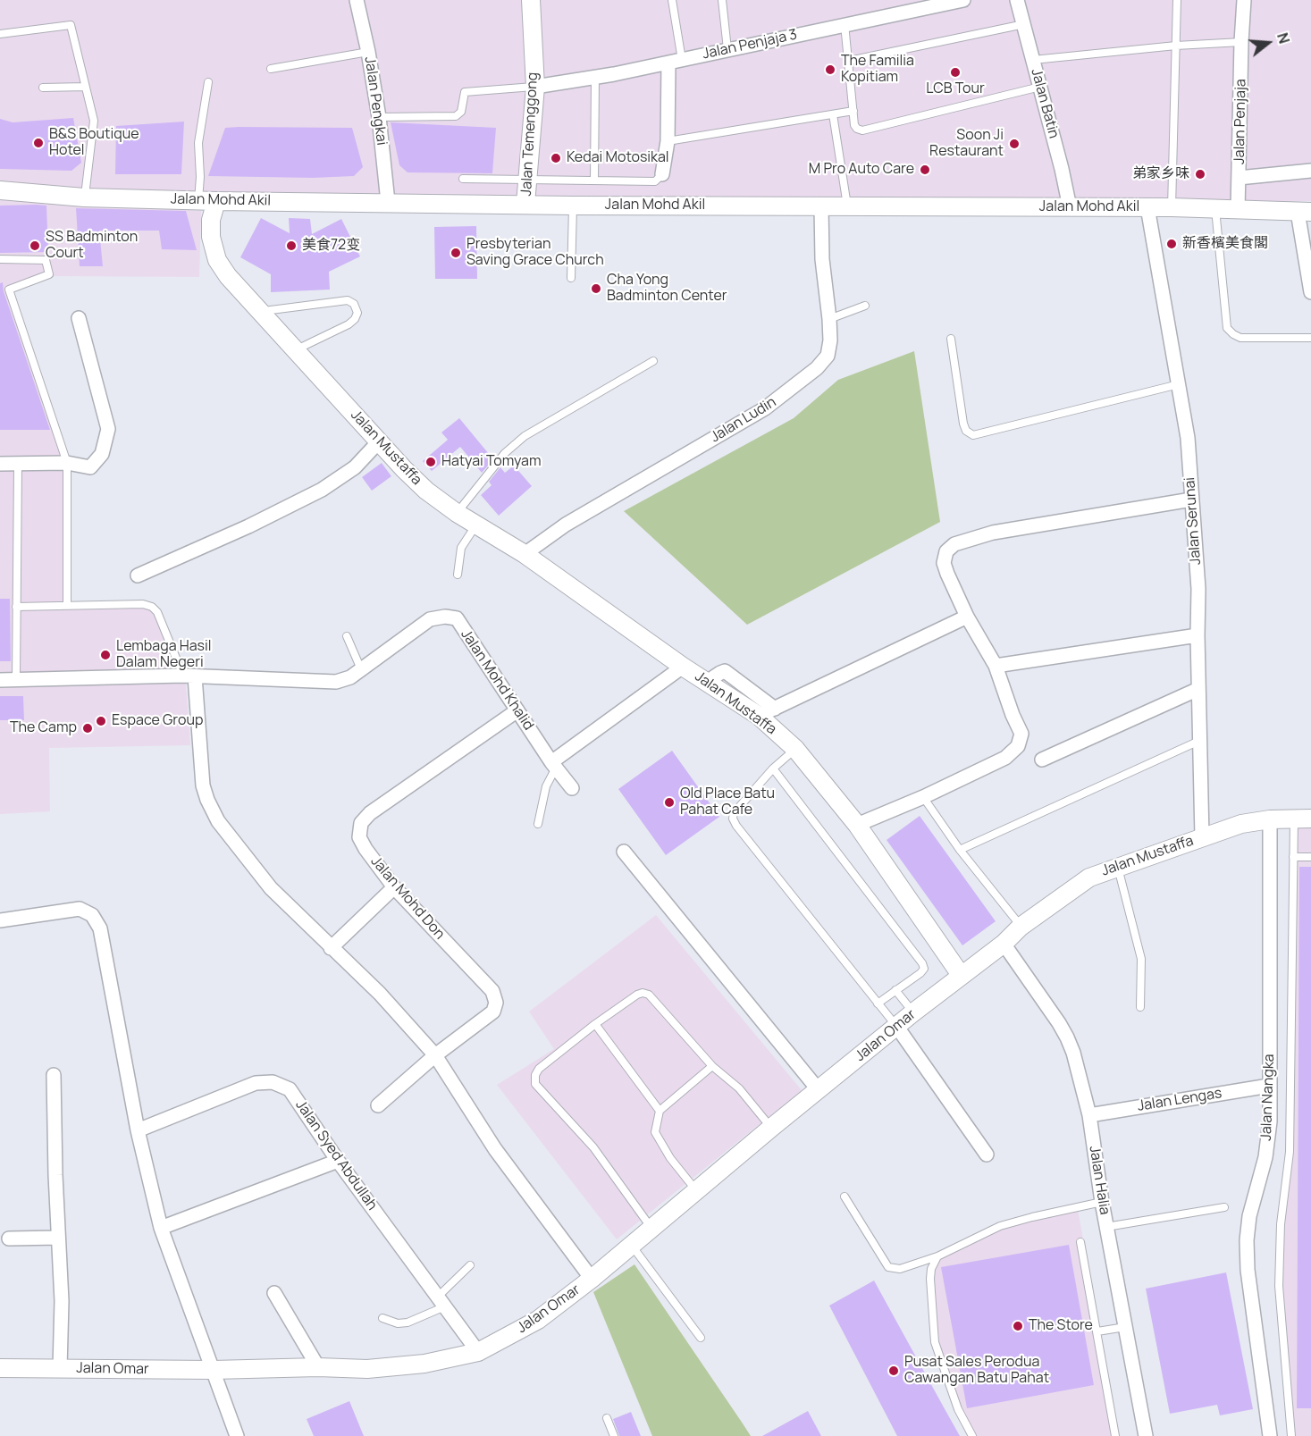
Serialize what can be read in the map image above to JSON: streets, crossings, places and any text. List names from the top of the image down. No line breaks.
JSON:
{"streets":{"street":["Jalan Penjaja 3","Jalan Pengkai","Jalan Batin","Jalan Penjaja","Jalan Temenggong","Jalan Mohd Akil","Jalan Ludin","Jalan Mustaffa","Jalan Serunai","Jalan Mohd Khalid","Jalan Mohd Don","Jalan Omar","Jalan Nangka","Jalan Lengas","Jalan Syed Abdullah","Jalan Halia"]},"crossings":[["Jalan Penjaja 3","Jalan Temenggong"],["Jalan Pengkai","Jalan Mohd Akil"],["Jalan Batin","Jalan Mohd Akil"],["Jalan Penjaja","Jalan Mohd Akil"],["Jalan Temenggong","Jalan Mohd Akil"],["Jalan Mohd Akil","Jalan Ludin"],["Jalan Mohd Akil","Jalan Mustaffa"],["Jalan Mohd Akil","Jalan Serunai"],["Jalan Ludin","Jalan Mustaffa"],["Jalan Mustaffa","Jalan Serunai"],["Jalan Mustaffa","Jalan Omar"],["Jalan Mustaffa","Jalan Nangka"],["Jalan Mustaffa","Jalan Halia"],["Jalan Mohd Khalid","Jalan Mohd Don"],["Jalan Omar","Jalan Syed Abdullah"],["Jalan Nangka","Jalan Lengas"],["Jalan Lengas","Jalan Halia"]],"places":["The Familia Kopitiam","LCB Tour","B&S Boutique Hotel","Soon Ji Restaurant","Kedai Motosikal","M Pro Auto Care","弟家乡味","新香檳美食閣","SS Badminton Court","美食72变","Presbyterian Saving Grace Church","Cha Yong Badminton Center","Hatyai Tomyam","Lembaga Hasil Dalam Negeri","Espace Group","The Camp","Old Place Batu Pahat Cafe","The Store","Pusat Sales Perodua Cawangan Batu Pahat"],"north":"right"}
